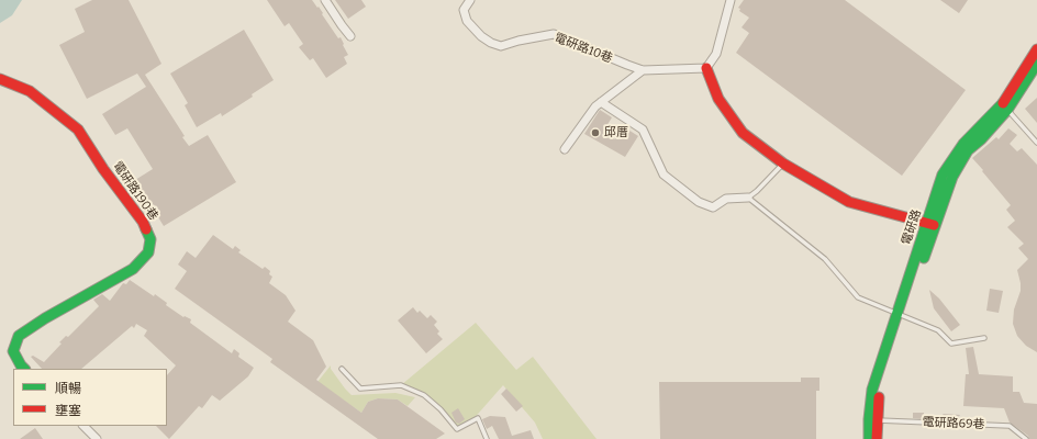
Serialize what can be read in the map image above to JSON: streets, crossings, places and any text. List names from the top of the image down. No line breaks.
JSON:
{"streets":{"street":["電研路10巷","電研路190巷","電研路"],"lane":["電研路69巷"]},"crossings":[["電研路","電研路69巷"]],"places":["邱厝"],"legend":["順暢","壅塞"]}
